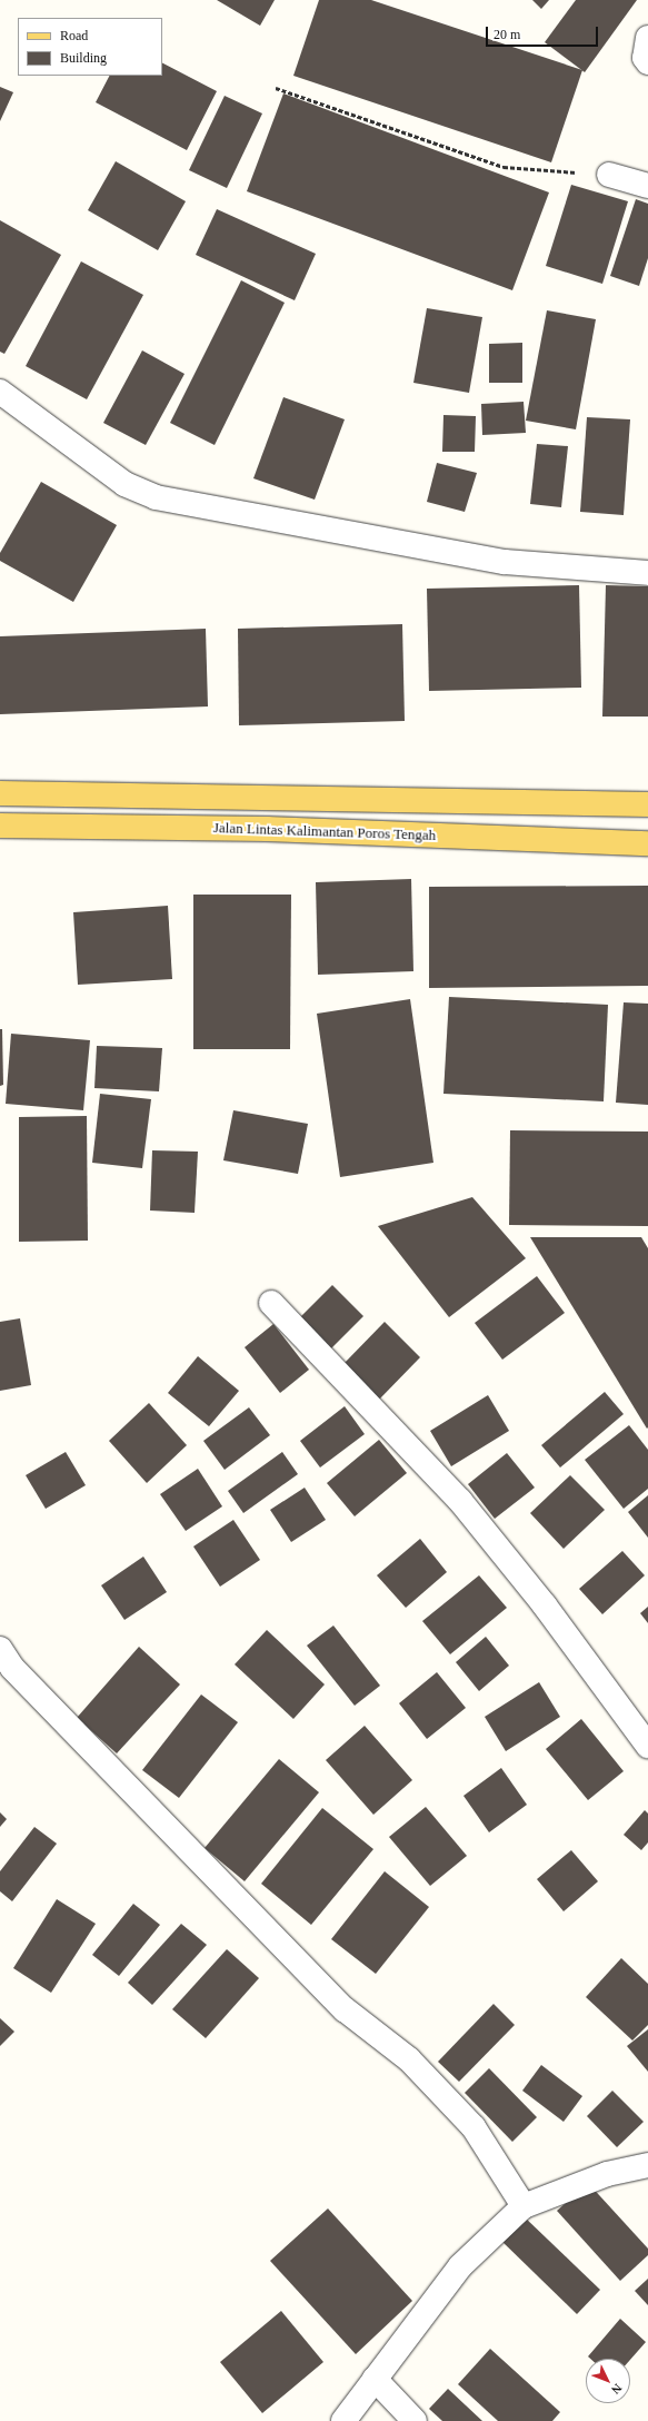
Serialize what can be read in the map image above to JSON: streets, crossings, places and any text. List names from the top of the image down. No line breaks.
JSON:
{"streets":{"main road":["Jalan Lintas Kalimantan Poros Tengah"]},"legend":["Road","Building"],"scale_bar":"20 m","north":"bottom right"}
